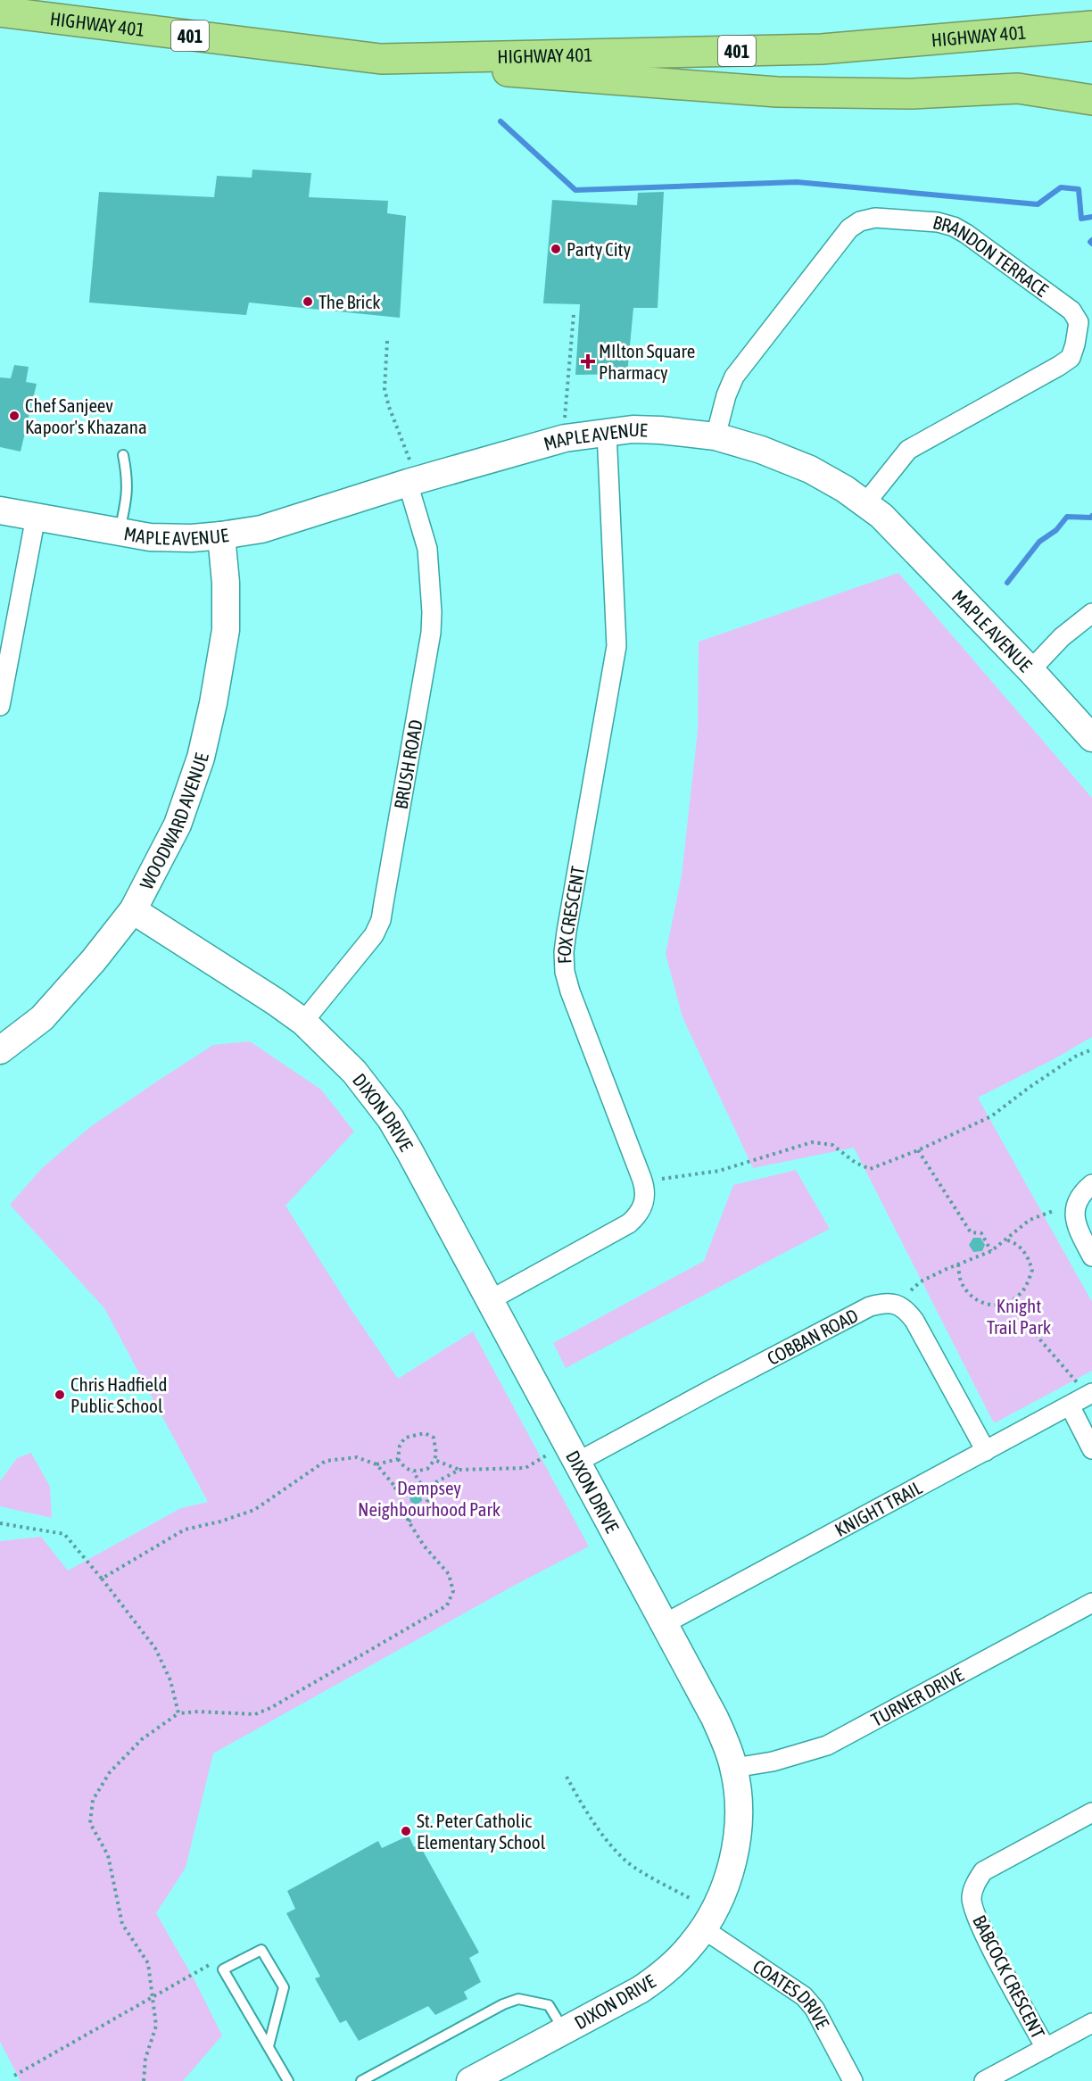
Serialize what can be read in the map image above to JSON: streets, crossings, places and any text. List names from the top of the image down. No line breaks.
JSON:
{"streets":{"highway":["HIGHWAY 401","401"],"street":["BRANDON TERRACE","MAPLE AVENUE","BRUSH ROAD","WOODWARD AVENUE","FOX CRESCENT","DIXON DRIVE","COBBAN ROAD","KNIGHT TRAIL","TURNER DRIVE","BABCOCK CRESCENT","COATES DRIVE"]},"crossings":[["BRANDON TERRACE","MAPLE AVENUE"],["MAPLE AVENUE","BRUSH ROAD"],["MAPLE AVENUE","WOODWARD AVENUE"],["MAPLE AVENUE","FOX CRESCENT"],["BRUSH ROAD","DIXON DRIVE"],["WOODWARD AVENUE","DIXON DRIVE"],["FOX CRESCENT","DIXON DRIVE"],["DIXON DRIVE","COBBAN ROAD"],["DIXON DRIVE","KNIGHT TRAIL"],["DIXON DRIVE","TURNER DRIVE"],["DIXON DRIVE","COATES DRIVE"],["COBBAN ROAD","KNIGHT TRAIL"]],"parks":["Knight Trail Park","Dempsey Neighbourhood Park"],"places":{"other":["Party City","The Brick","Chef Sanjeev Kapoor's Khazana","Chris Hadfield Public School","St. Peter Catholic Elementary School"],"health":["MIlton Square Pharmacy"]}}
